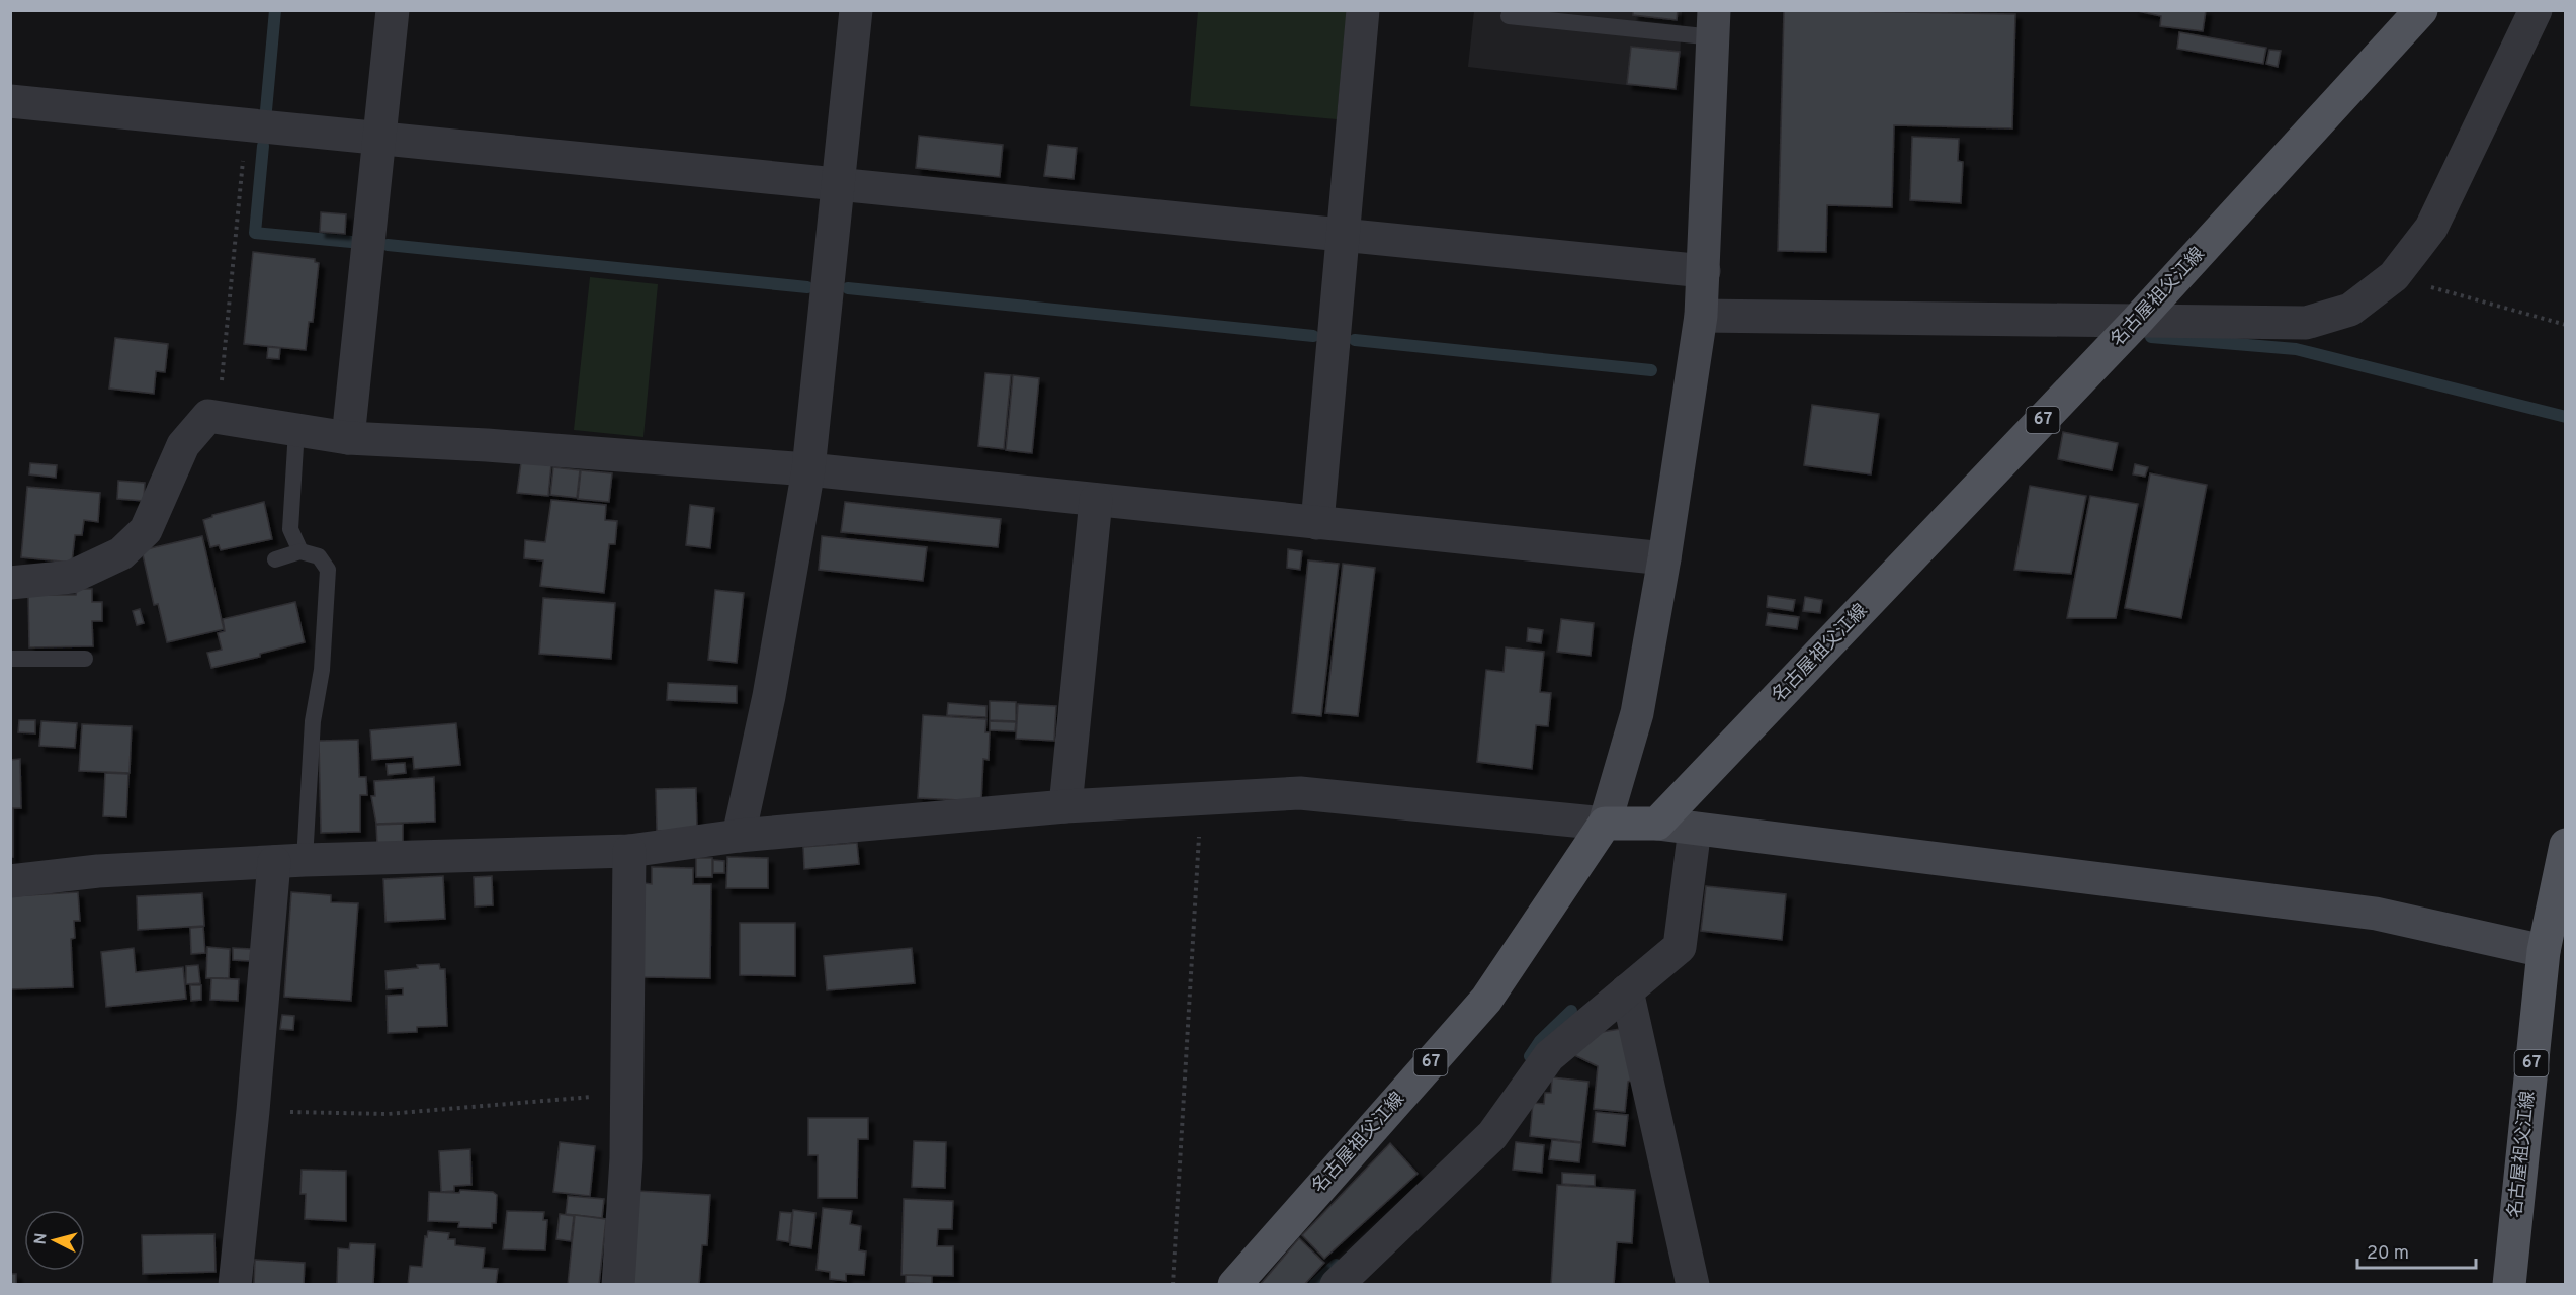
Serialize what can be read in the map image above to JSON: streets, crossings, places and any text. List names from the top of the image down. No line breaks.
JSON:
{"streets":{"main road":["名古屋祖父江線","67"]},"scale_bar":"20 m","north":"left"}
